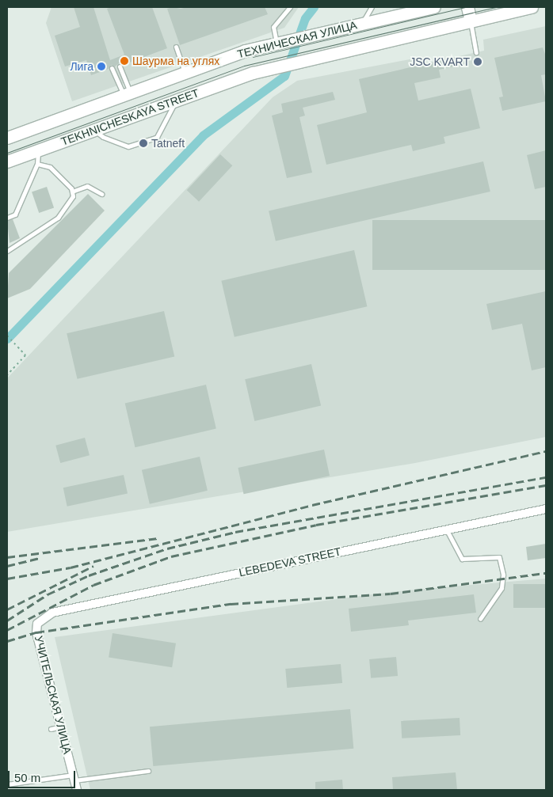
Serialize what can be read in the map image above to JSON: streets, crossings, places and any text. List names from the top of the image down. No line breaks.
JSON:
{"streets":{"main road":["ТЕХНИЧЕСКАЯ УЛИЦА","TEKHNICHESKAYA STREET"],"street":["LEBEDEVA STREET","УЧИТЕЛЬСКАЯ УЛИЦА"]},"crossings":[["ТЕХНИЧЕСКАЯ УЛИЦА","TEKHNICHESKAYA STREET"],["LEBEDEVA STREET","УЧИТЕЛЬСКАЯ УЛИЦА"]],"places":["Шаурма на углях","JSC KVART","Лига","Tatneft"],"scale_bar":"50 m"}
